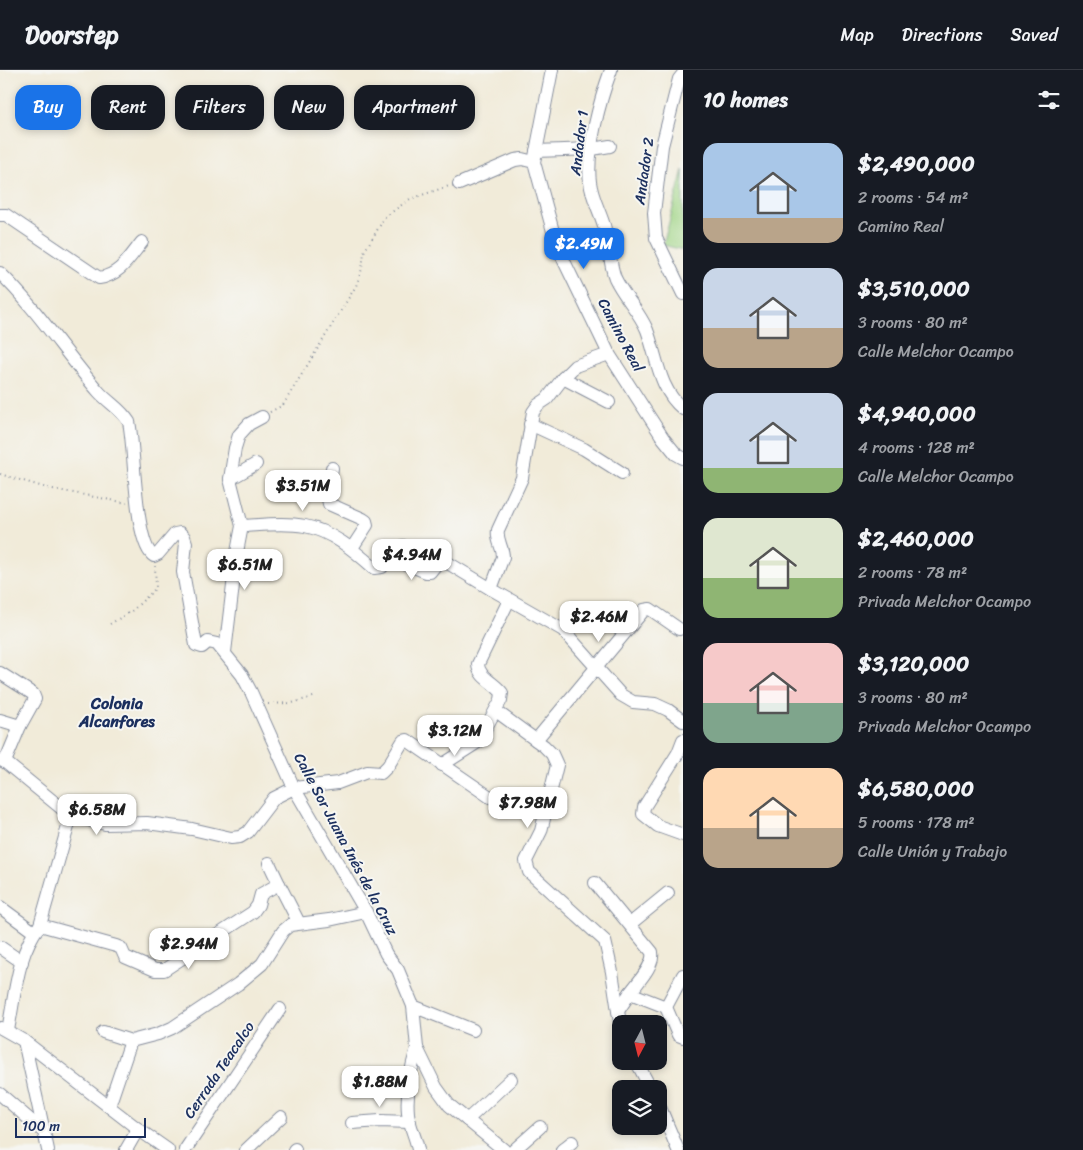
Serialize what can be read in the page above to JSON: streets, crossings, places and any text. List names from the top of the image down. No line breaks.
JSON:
{"streets":{"street":["Andador 1","Andador 2","Camino Real","Calle Sor Juana Inés de la Cruz","Cerrada Teacalco"]},"districts":["Colonia Alcanfores"],"scale_bar":"100 m","north":"bottom","page":{"header":"Doorstep","nav":["Map","Directions","Saved"],"heading":"10 homes","chip":["Buy","Rent","Filters","New","Apartment"],"list":[{"name":"$2,490,000","note":"2 rooms · 54 m² · Camino Real"},{"name":"$3,510,000","note":"3 rooms · 80 m² · Calle Melchor Ocampo"},{"name":"$4,940,000","note":"4 rooms · 128 m² · Calle Melchor Ocampo"},{"name":"$2,460,000","note":"2 rooms · 78 m² · Privada Melchor Ocampo"},{"name":"$3,120,000","note":"3 rooms · 80 m² · Privada Melchor Ocampo"},{"name":"$6,580,000","note":"5 rooms · 178 m² · Calle Unión y Trabajo"}],"price":["$2.49M","$3.51M","$4.94M","$6.51M","$2.46M","$3.12M","$7.98M","$6.58M","$2.94M","$1.88M"],"scale":"100 m"}}
